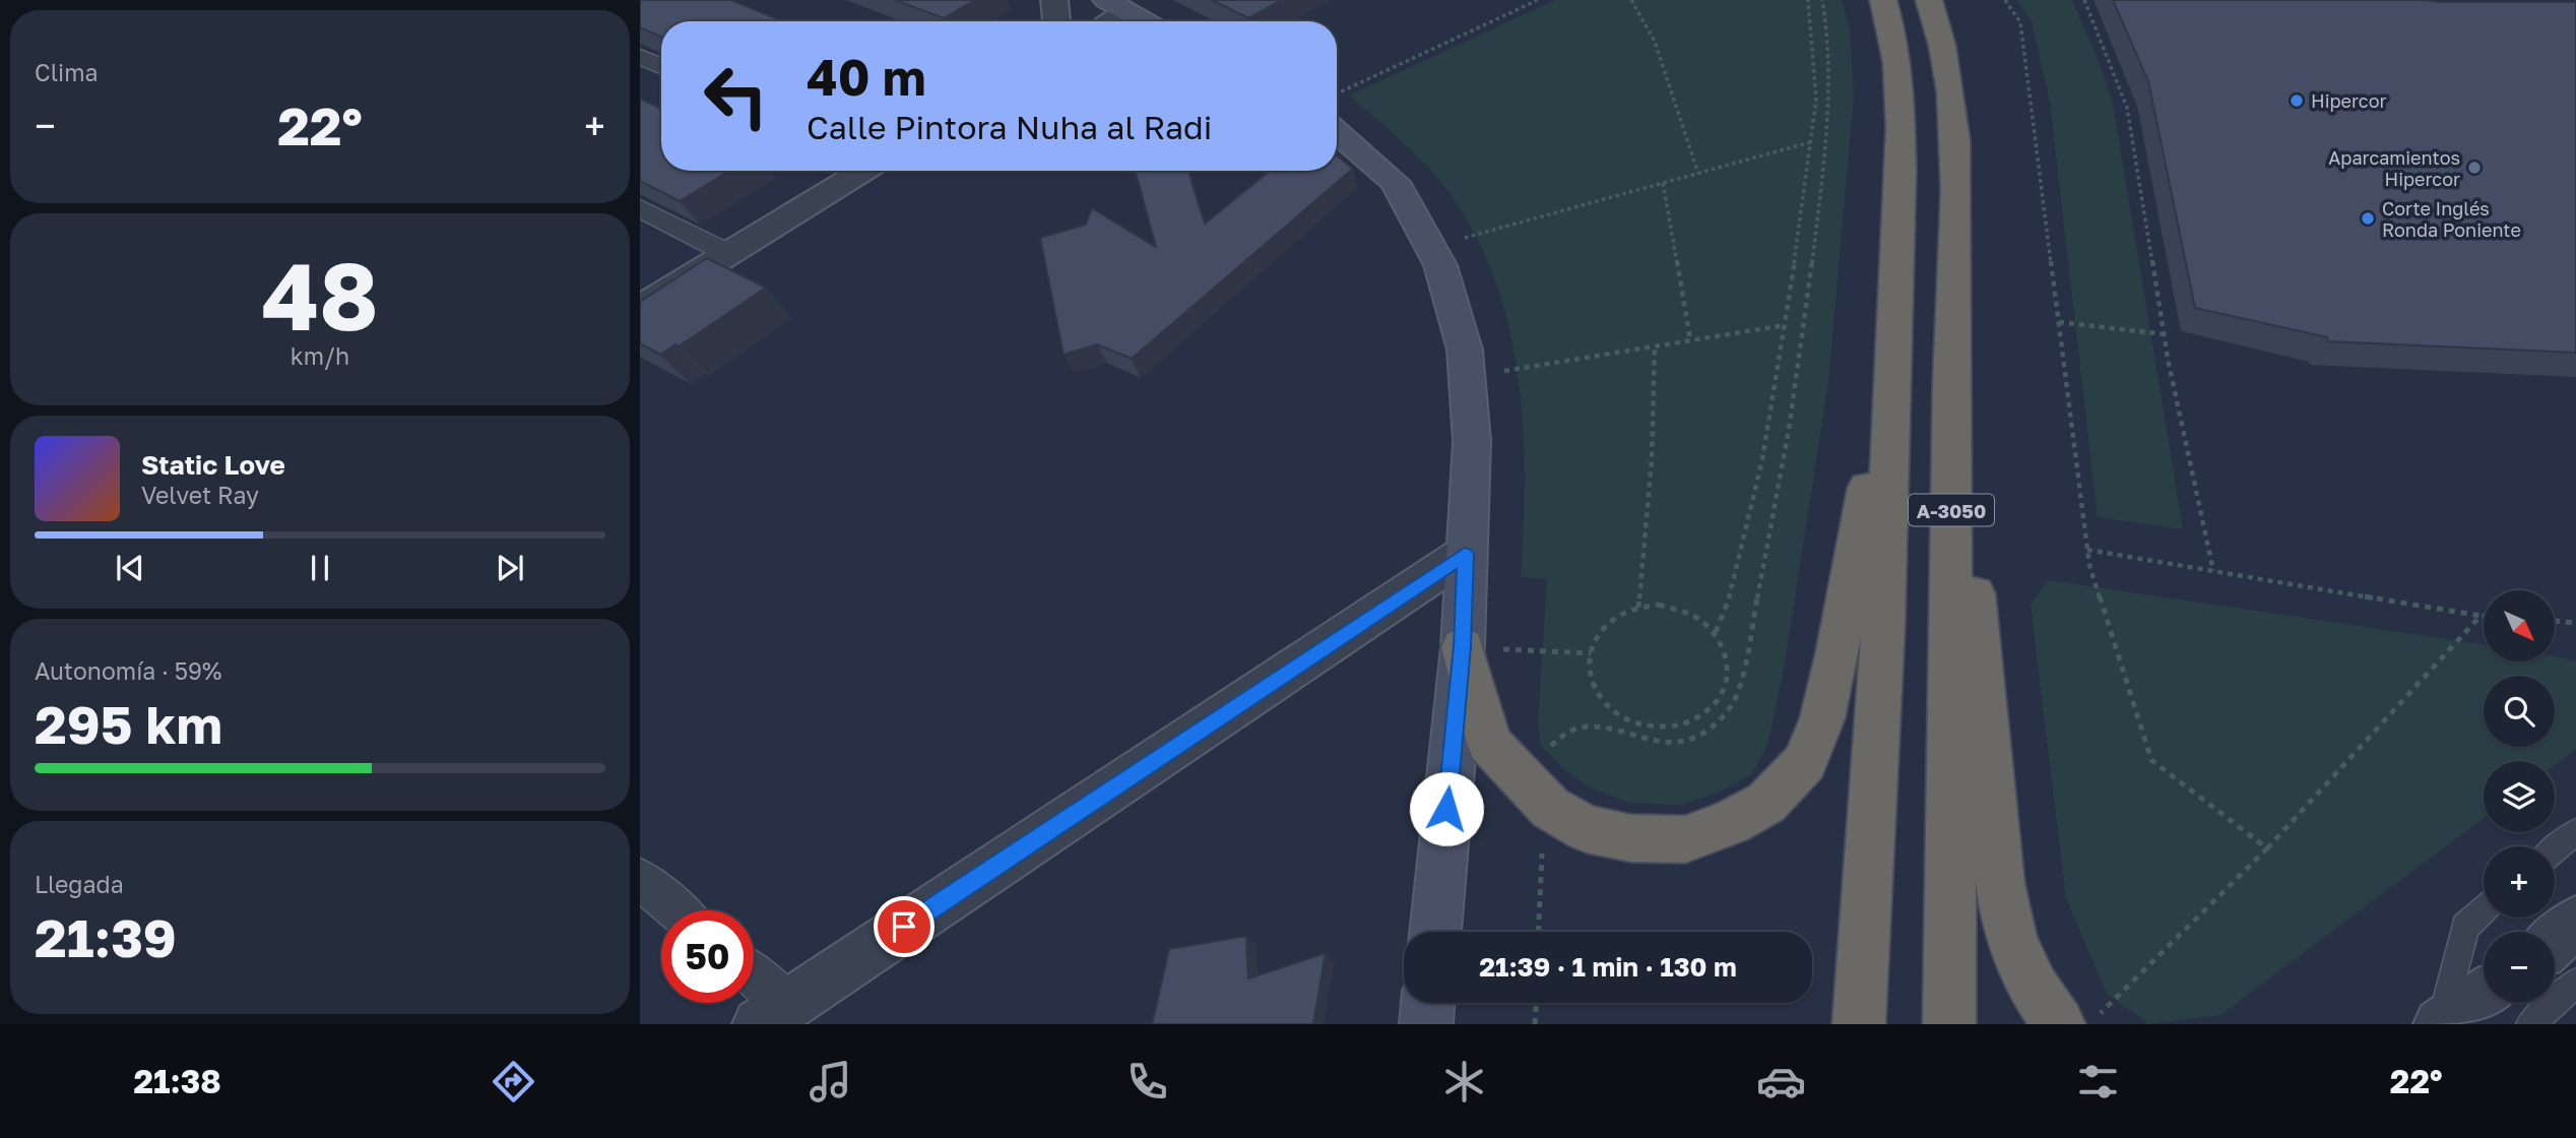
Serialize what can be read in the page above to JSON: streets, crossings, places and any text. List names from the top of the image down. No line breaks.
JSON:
{"streets":{"highway":["A-3050"]},"places":["Hipercor","Aparcamientos Hipercor","Corte Inglés Ronda Poniente"],"north":"bottom right","page":{"tile":["Clima",["48","km/h"],["Autonomía · 59%","295 km"],["Llegada","21:39"]],"turn":["40 m","Calle Pintora Nuha al Radi"],"heat":["−","22°","+"],"song":["Static Love","Velvet Ray"],"map_buttons":["+","−"],"limit":"50","trip":"21:39 · 1 min · 130 m","tabs":["21:38","22°"]}}
